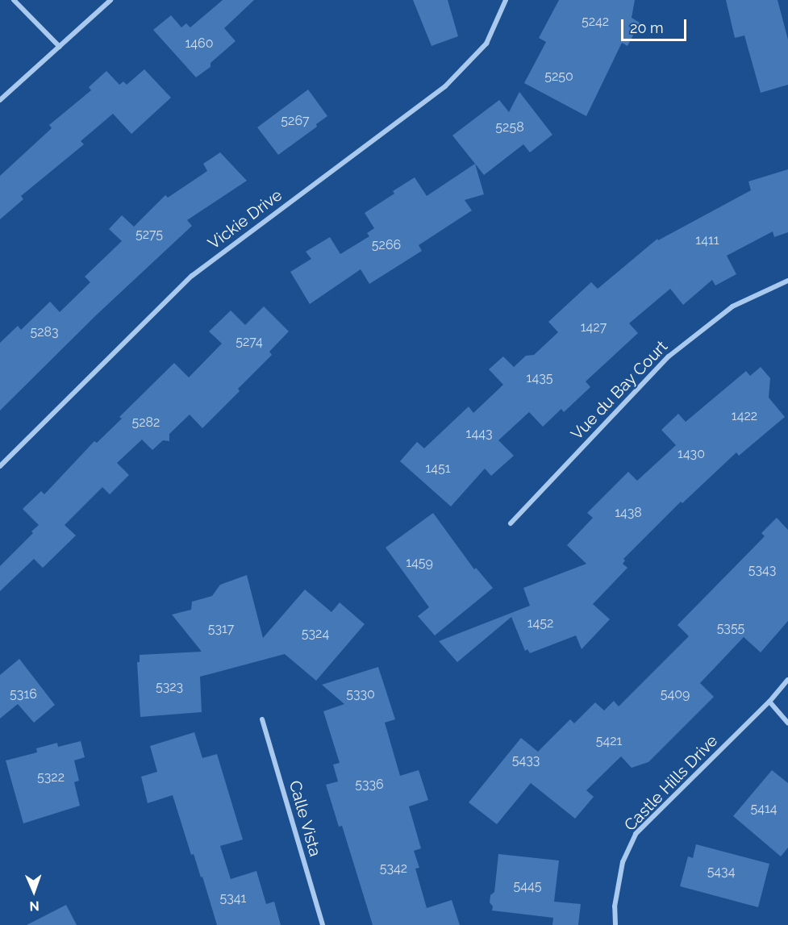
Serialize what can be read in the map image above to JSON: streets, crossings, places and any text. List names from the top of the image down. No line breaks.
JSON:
{"streets":{"street":["Vickie Drive","Vue du Bay Court","Castle Hills Drive","Calle Vista"]},"house_numbers":["5242","1460","5250","5267","5258","5275","1411","5266","1427","5283","5274","1435","1422","5282","1443","1430","1451","1438","1459","5343","1452","5355","5317","5324","5323","5316","5330","5409","5421","5433","5322","5336","5414","5342","5434","5445","5341"],"scale_bar":"20 m","north":"bottom"}
